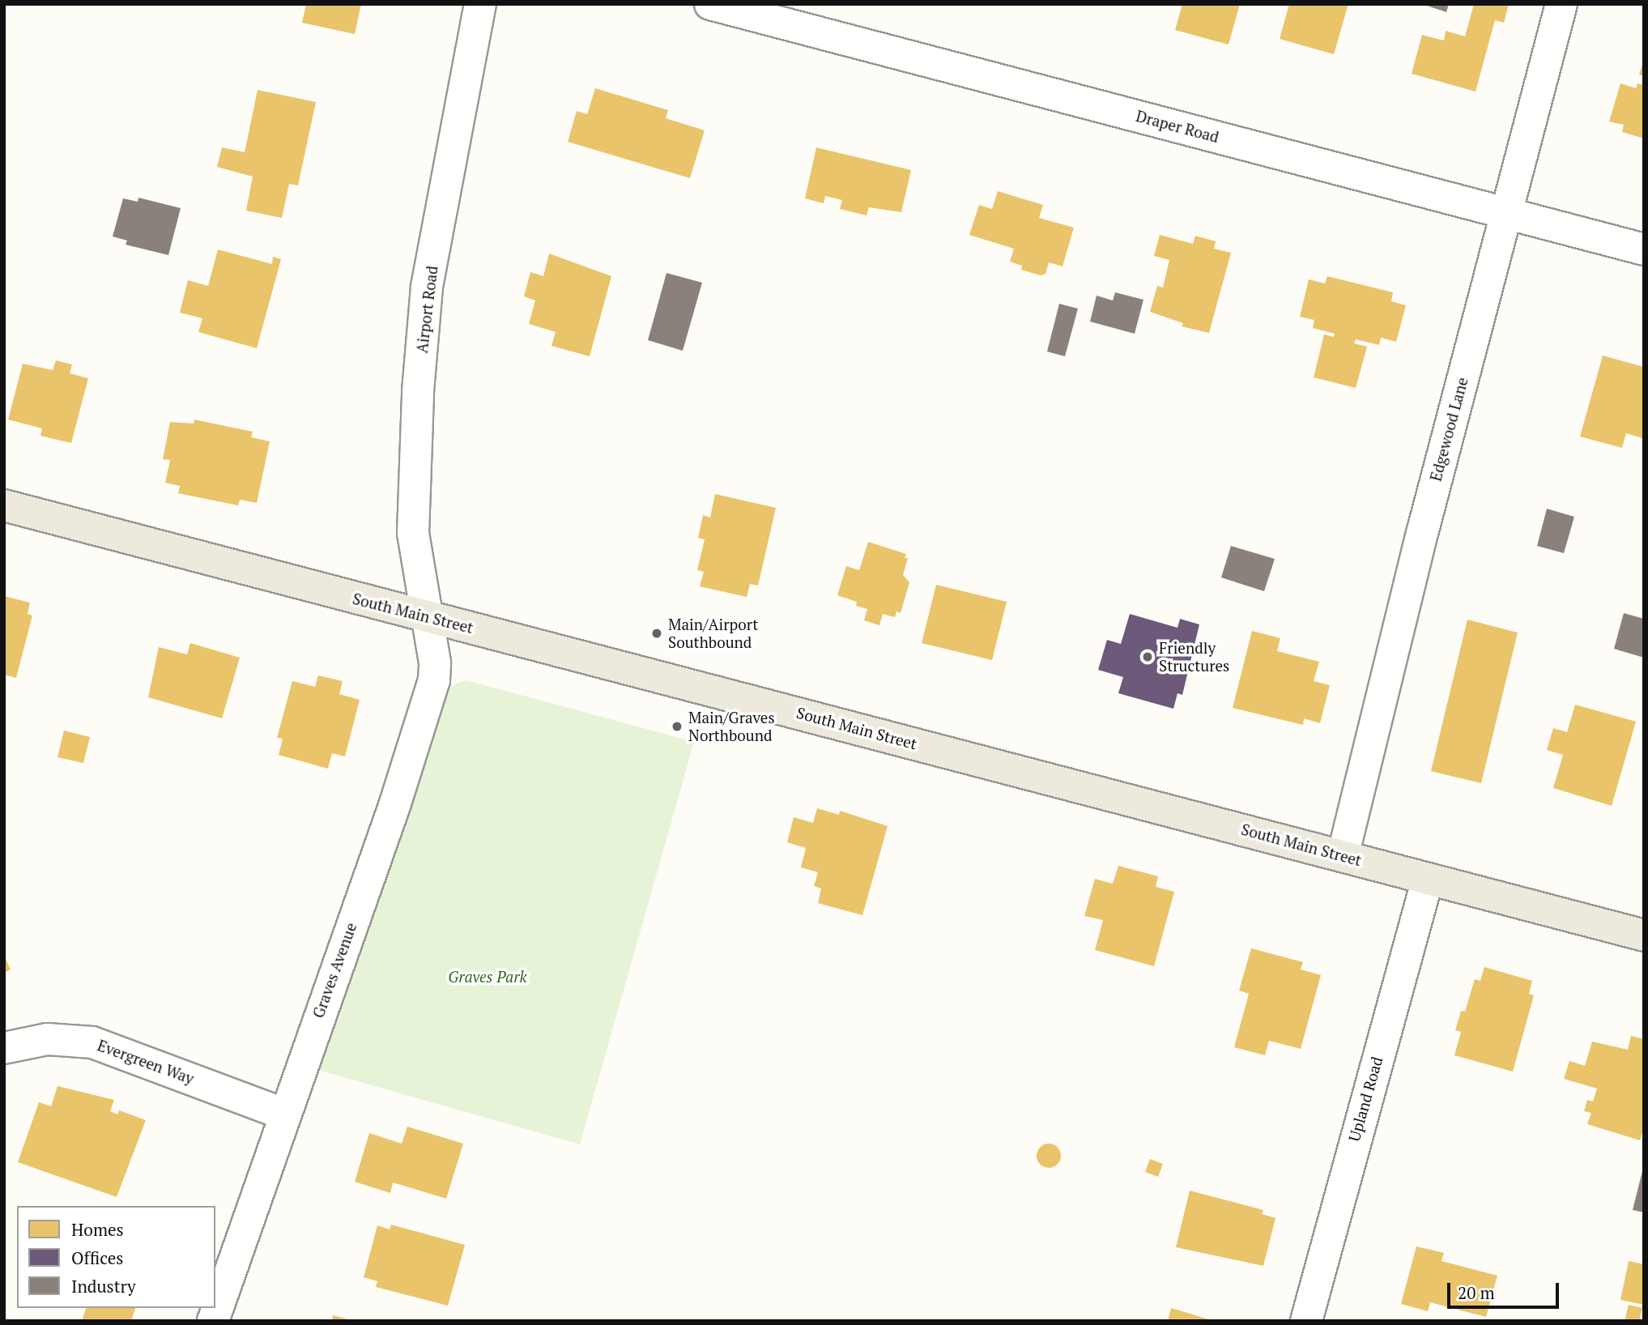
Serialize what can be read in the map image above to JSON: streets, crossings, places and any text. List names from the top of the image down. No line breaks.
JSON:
{"streets":{"main road":["South Main Street"],"street":["Draper Road","Airport Road","Edgewood Lane","Graves Avenue","Evergreen Way","Upland Road"]},"crossings":[["Draper Road","Edgewood Lane"],["Airport Road","South Main Street"],["Airport Road","Graves Avenue"],["Edgewood Lane","South Main Street"],["South Main Street","Graves Avenue"],["South Main Street","Upland Road"],["Graves Avenue","Evergreen Way"]],"parks":["Graves Park"],"places":["Main/Airport Southbound","Friendly Structures","Main/Graves Northbound"],"legend":["Homes","Offices","Industry"],"scale_bar":"20 m"}
